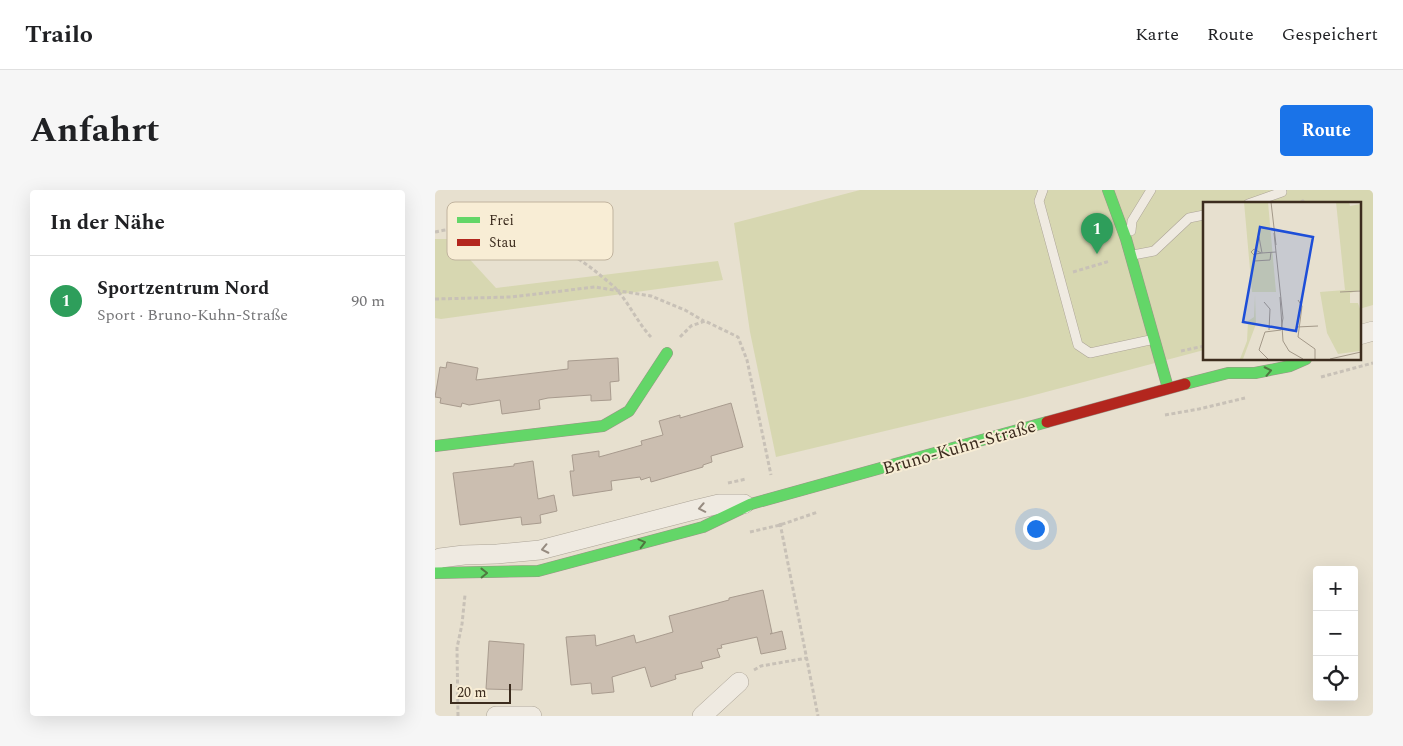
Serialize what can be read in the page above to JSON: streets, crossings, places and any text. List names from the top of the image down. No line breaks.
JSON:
{"streets":{"street":["Bruno-Kuhn-Straße"]},"legend":["Frei","Stau"],"scale_bar":"20 m","page":{"header":"Trailo","nav":["Karte","Route","Gespeichert"],"title":"Anfahrt","buttons":"Route","heading":"In der Nähe","pins":"1","list":[{"mark":"1","name":"Sportzentrum Nord","note":"Sport · Bruno-Kuhn-Straße","value":"90 m"}],"map_buttons":["+","−"],"scale":"20 m"}}
